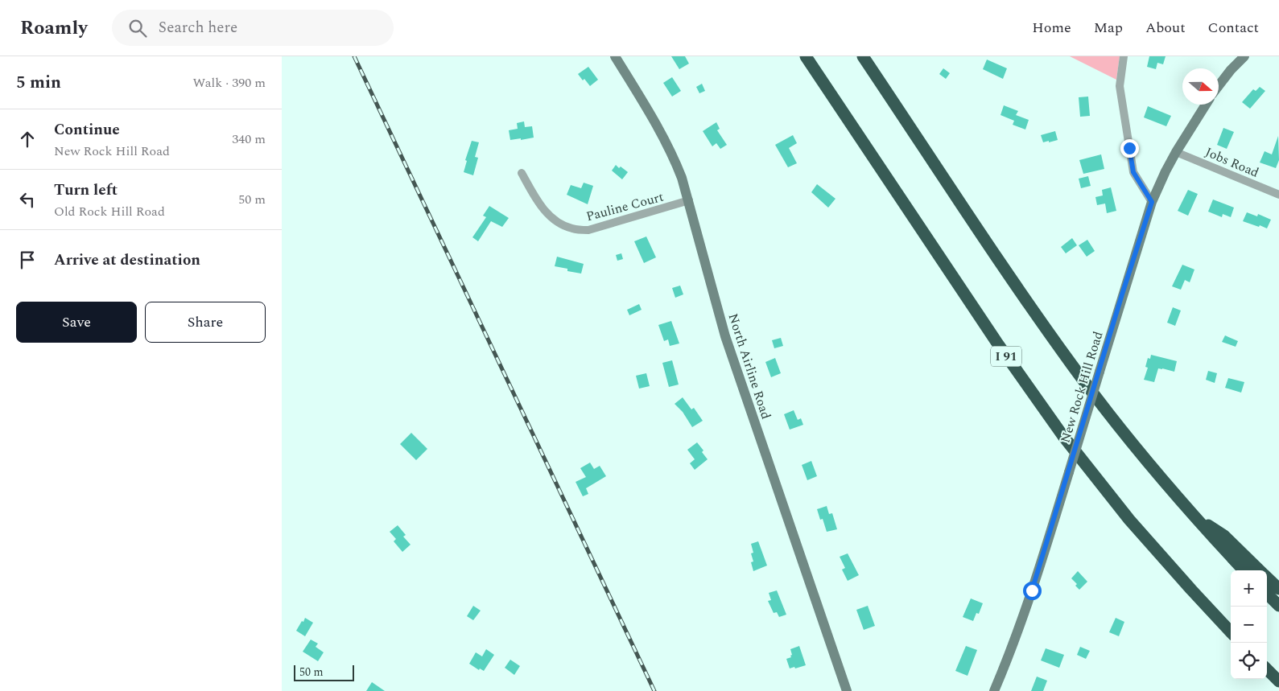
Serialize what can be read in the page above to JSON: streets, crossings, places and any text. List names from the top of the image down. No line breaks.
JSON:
{"streets":{"highway":["I 91"],"main road":["North Airline Road","New Rock Hill Road"],"street":["Jobs Road","Pauline Court"]},"crossings":[["Jobs Road","New Rock Hill Road"],["Pauline Court","North Airline Road"]],"scale_bar":"50 m","north":"right","page":{"header":"Roamly","search":"Search here","nav":["Home","Map","About","Contact"],"heading":["5 min","Walk · 390 m"],"list":[["Continue","New Rock Hill Road","340 m"],["Turn left","Old Rock Hill Road","50 m"],"Arrive at destination"],"buttons":["Save","Share"],"map_buttons":["+","−"],"scale":"50 m"}}
